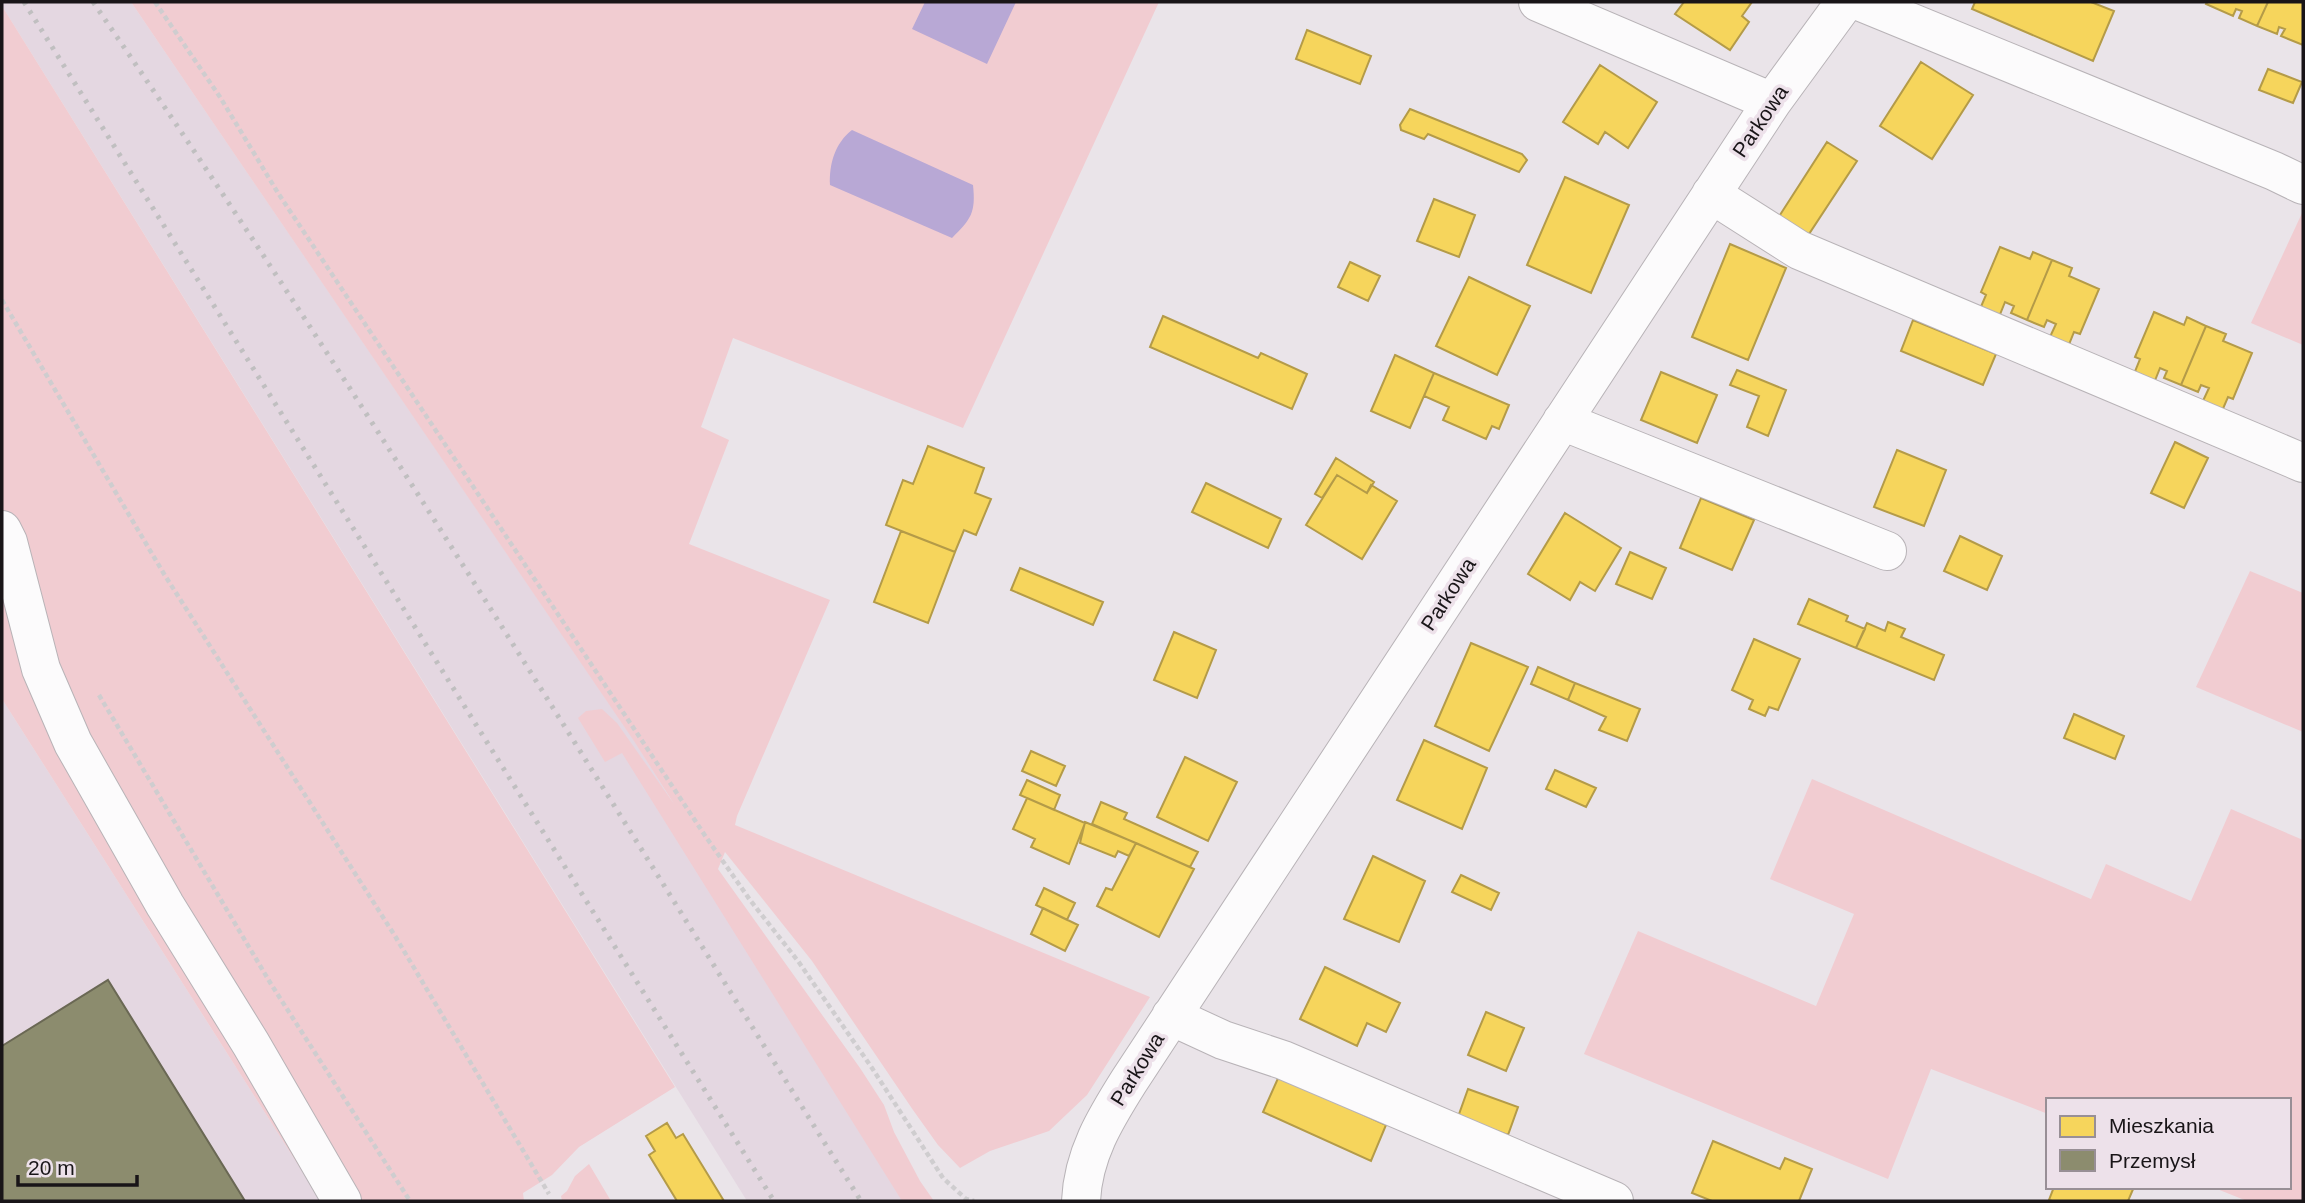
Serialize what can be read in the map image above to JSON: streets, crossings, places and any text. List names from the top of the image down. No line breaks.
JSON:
{"streets":{"street":["Parkowa"]},"legend":["Mieszkania","Przemysł"],"scale_bar":"20 m"}
